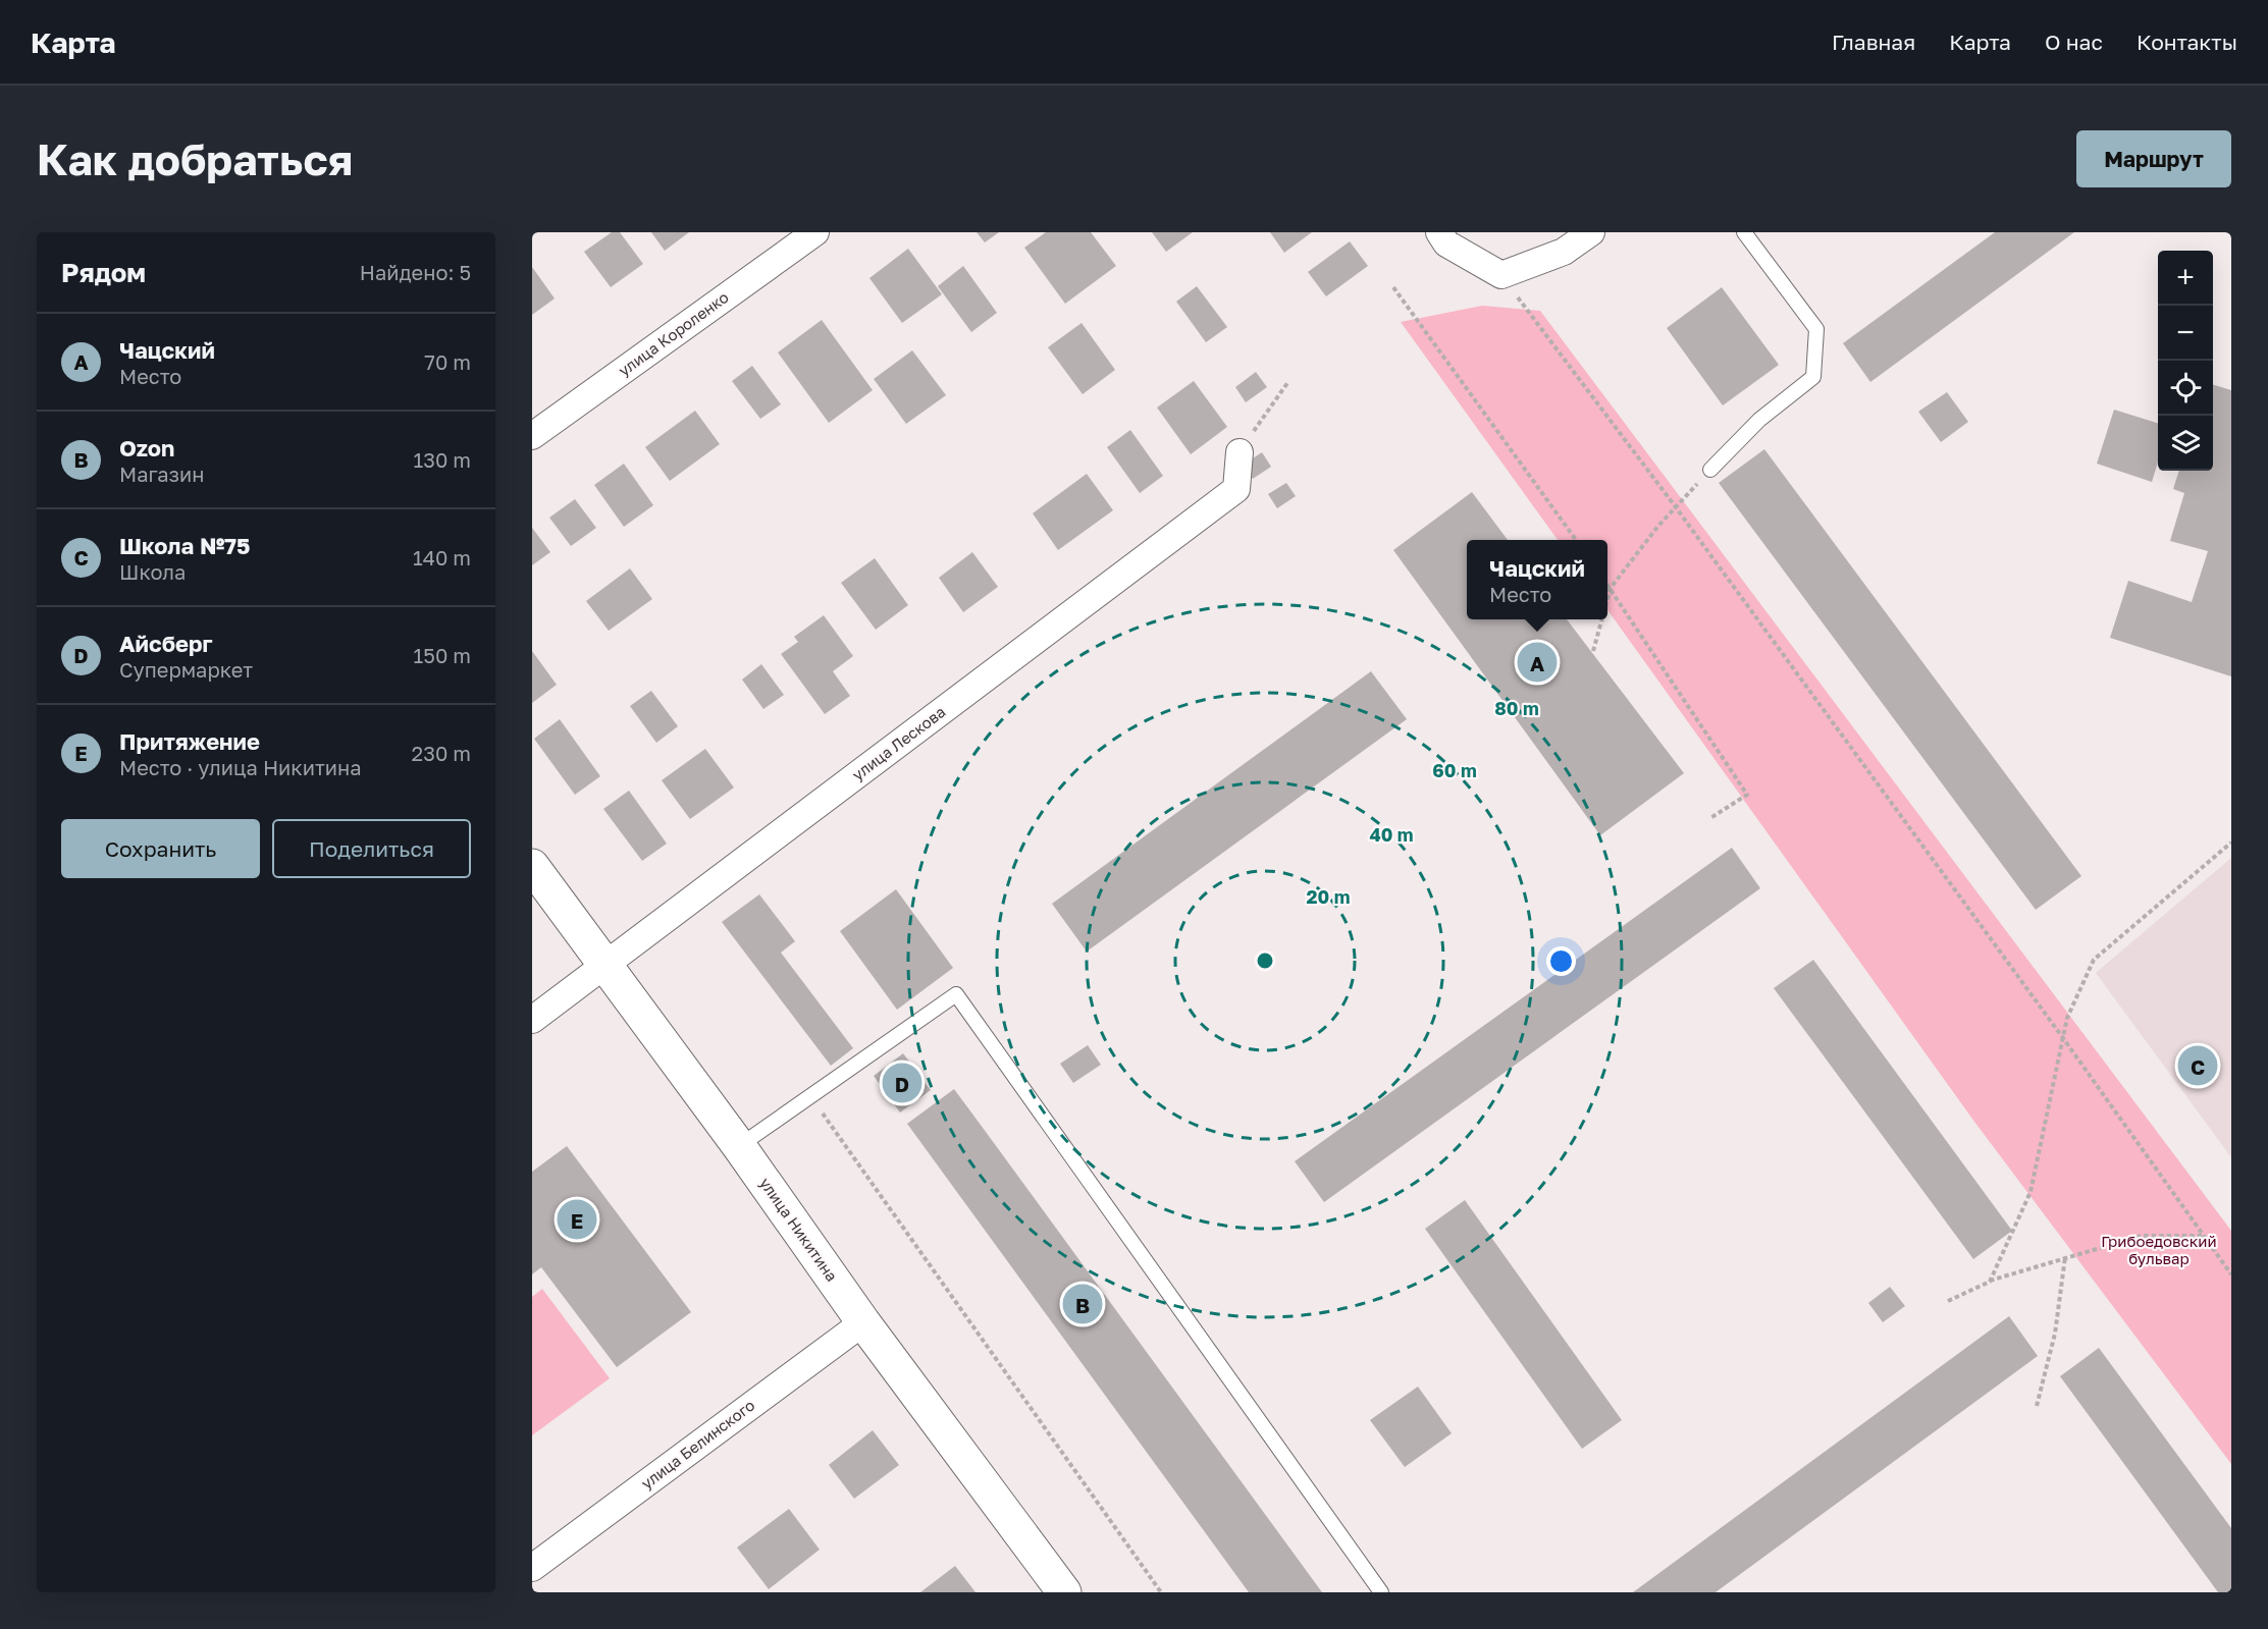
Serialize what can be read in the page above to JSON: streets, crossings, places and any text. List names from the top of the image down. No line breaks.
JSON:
{"streets":{"main road":["улица Никитина"],"street":["улица Короленко","улица Лескова","улица Белинского"]},"crossings":[["улица Лескова","улица Никитина"],["улица Никитина","улица Белинского"]],"parks":["Грибоедовский бульвар"],"page":{"header":"Карта","nav":["Главная","Карта","О нас","Контакты"],"buttons":["Маршрут",["Сохранить","Поделиться"]],"title":"Как добраться","heading":["Рядом","Найдено: 5"],"map_buttons":["+","−"],"list":[{"mark":"A","name":"Чацский","note":"Место","value":"70 m"},{"mark":"B","name":"Ozon","note":"Магазин","value":"130 m"},{"mark":"C","name":"Школа №75","note":"Школа","value":"140 m"},{"mark":"D","name":"Айсберг","note":"Супермаркет","value":"150 m"},{"mark":"E","name":"Притяжение","note":"Место · улица Никитина","value":"230 m"}],"popup":["Чацский","Место"],"pins":["A","C","D","E","B"]},"rings":["80 m","60 m","40 m","20 m"]}
